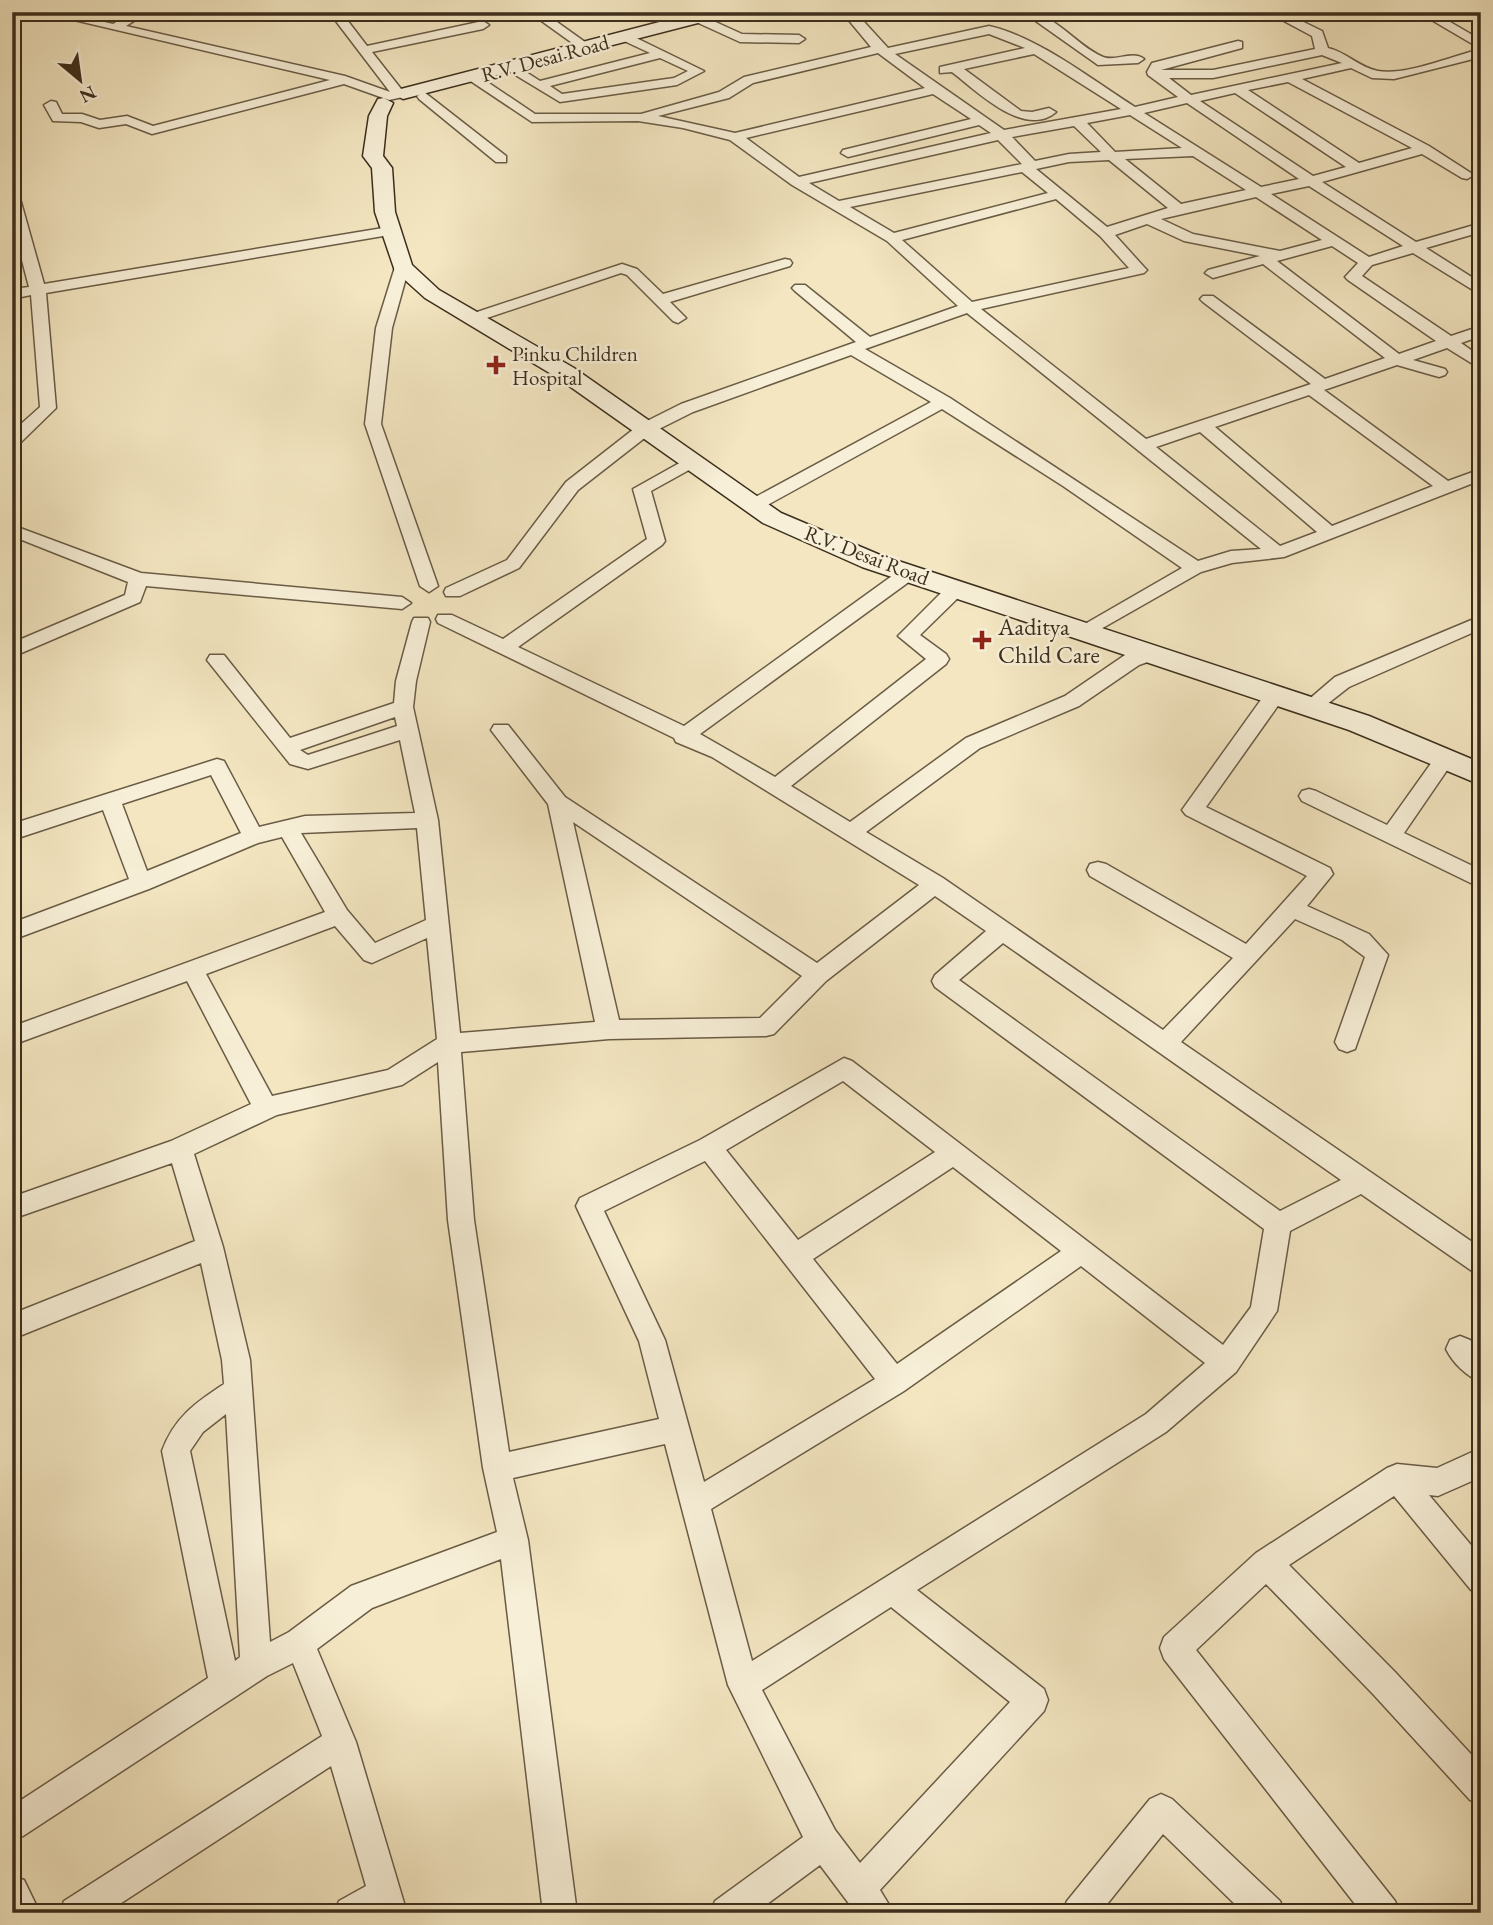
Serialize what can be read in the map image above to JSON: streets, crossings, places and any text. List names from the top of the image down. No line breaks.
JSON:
{"streets":{"street":["R.V. Desai Road"]},"places":{"health":["Pinku Children Hospital","Aaditya Child Care"]},"north":"bottom right"}
